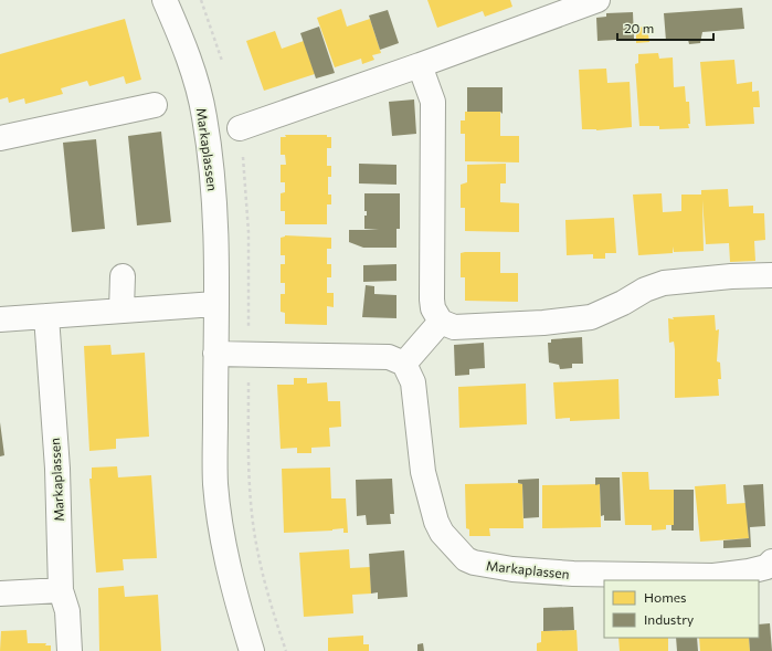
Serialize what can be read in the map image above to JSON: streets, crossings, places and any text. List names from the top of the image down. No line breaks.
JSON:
{"streets":{"street":["Markaplassen"]},"legend":["Homes","Industry"],"scale_bar":"20 m"}
